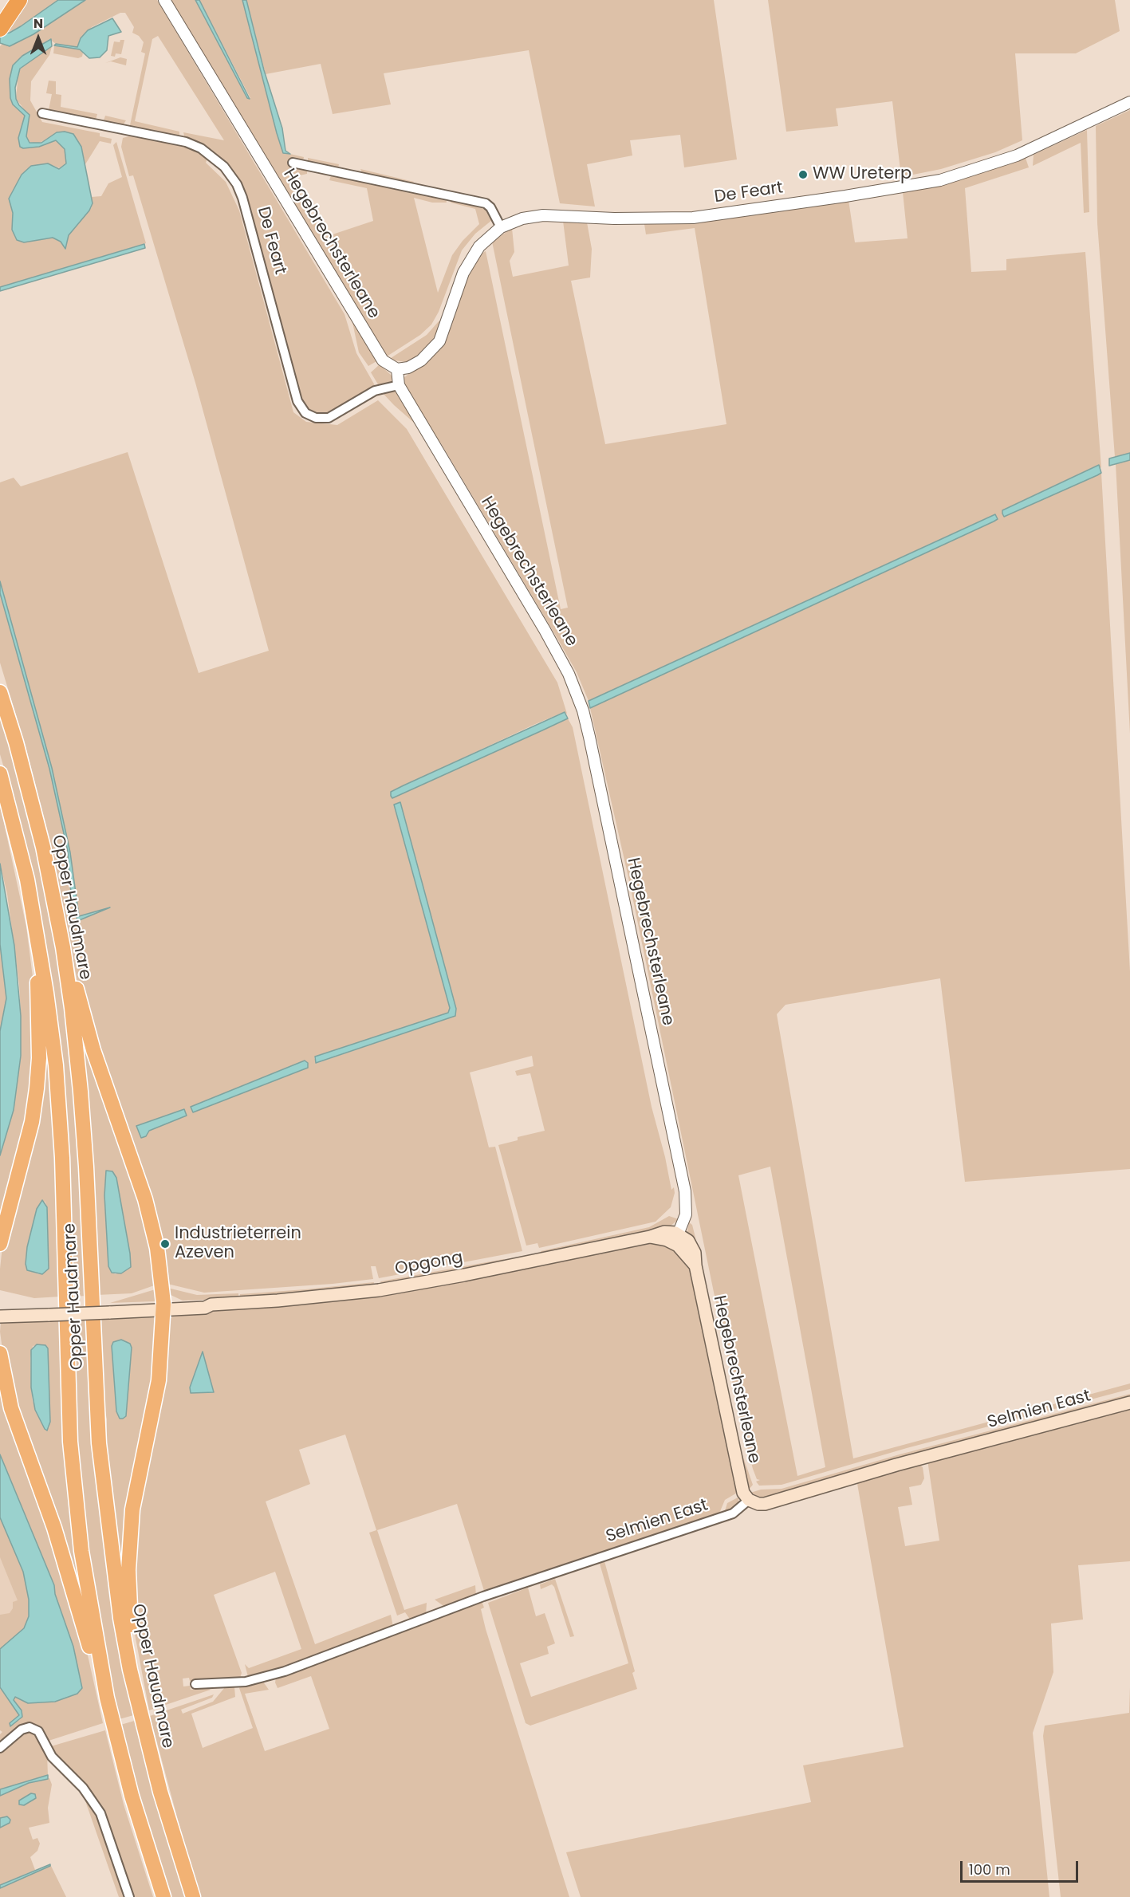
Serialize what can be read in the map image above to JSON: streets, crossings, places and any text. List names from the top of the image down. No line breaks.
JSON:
{"streets":{"highway":["Opper Haudmare"],"main road":["Hegebrechsterleane","Opgong","Selmien East"],"street":["De Feart"]},"crossings":[["De Feart","Hegebrechsterleane"],["Hegebrechsterleane","Opgong"],["Hegebrechsterleane","Selmien East"]],"places":["WW Ureterp","Industrieterrein Azeven"],"scale_bar":"100 m","north":"top"}
